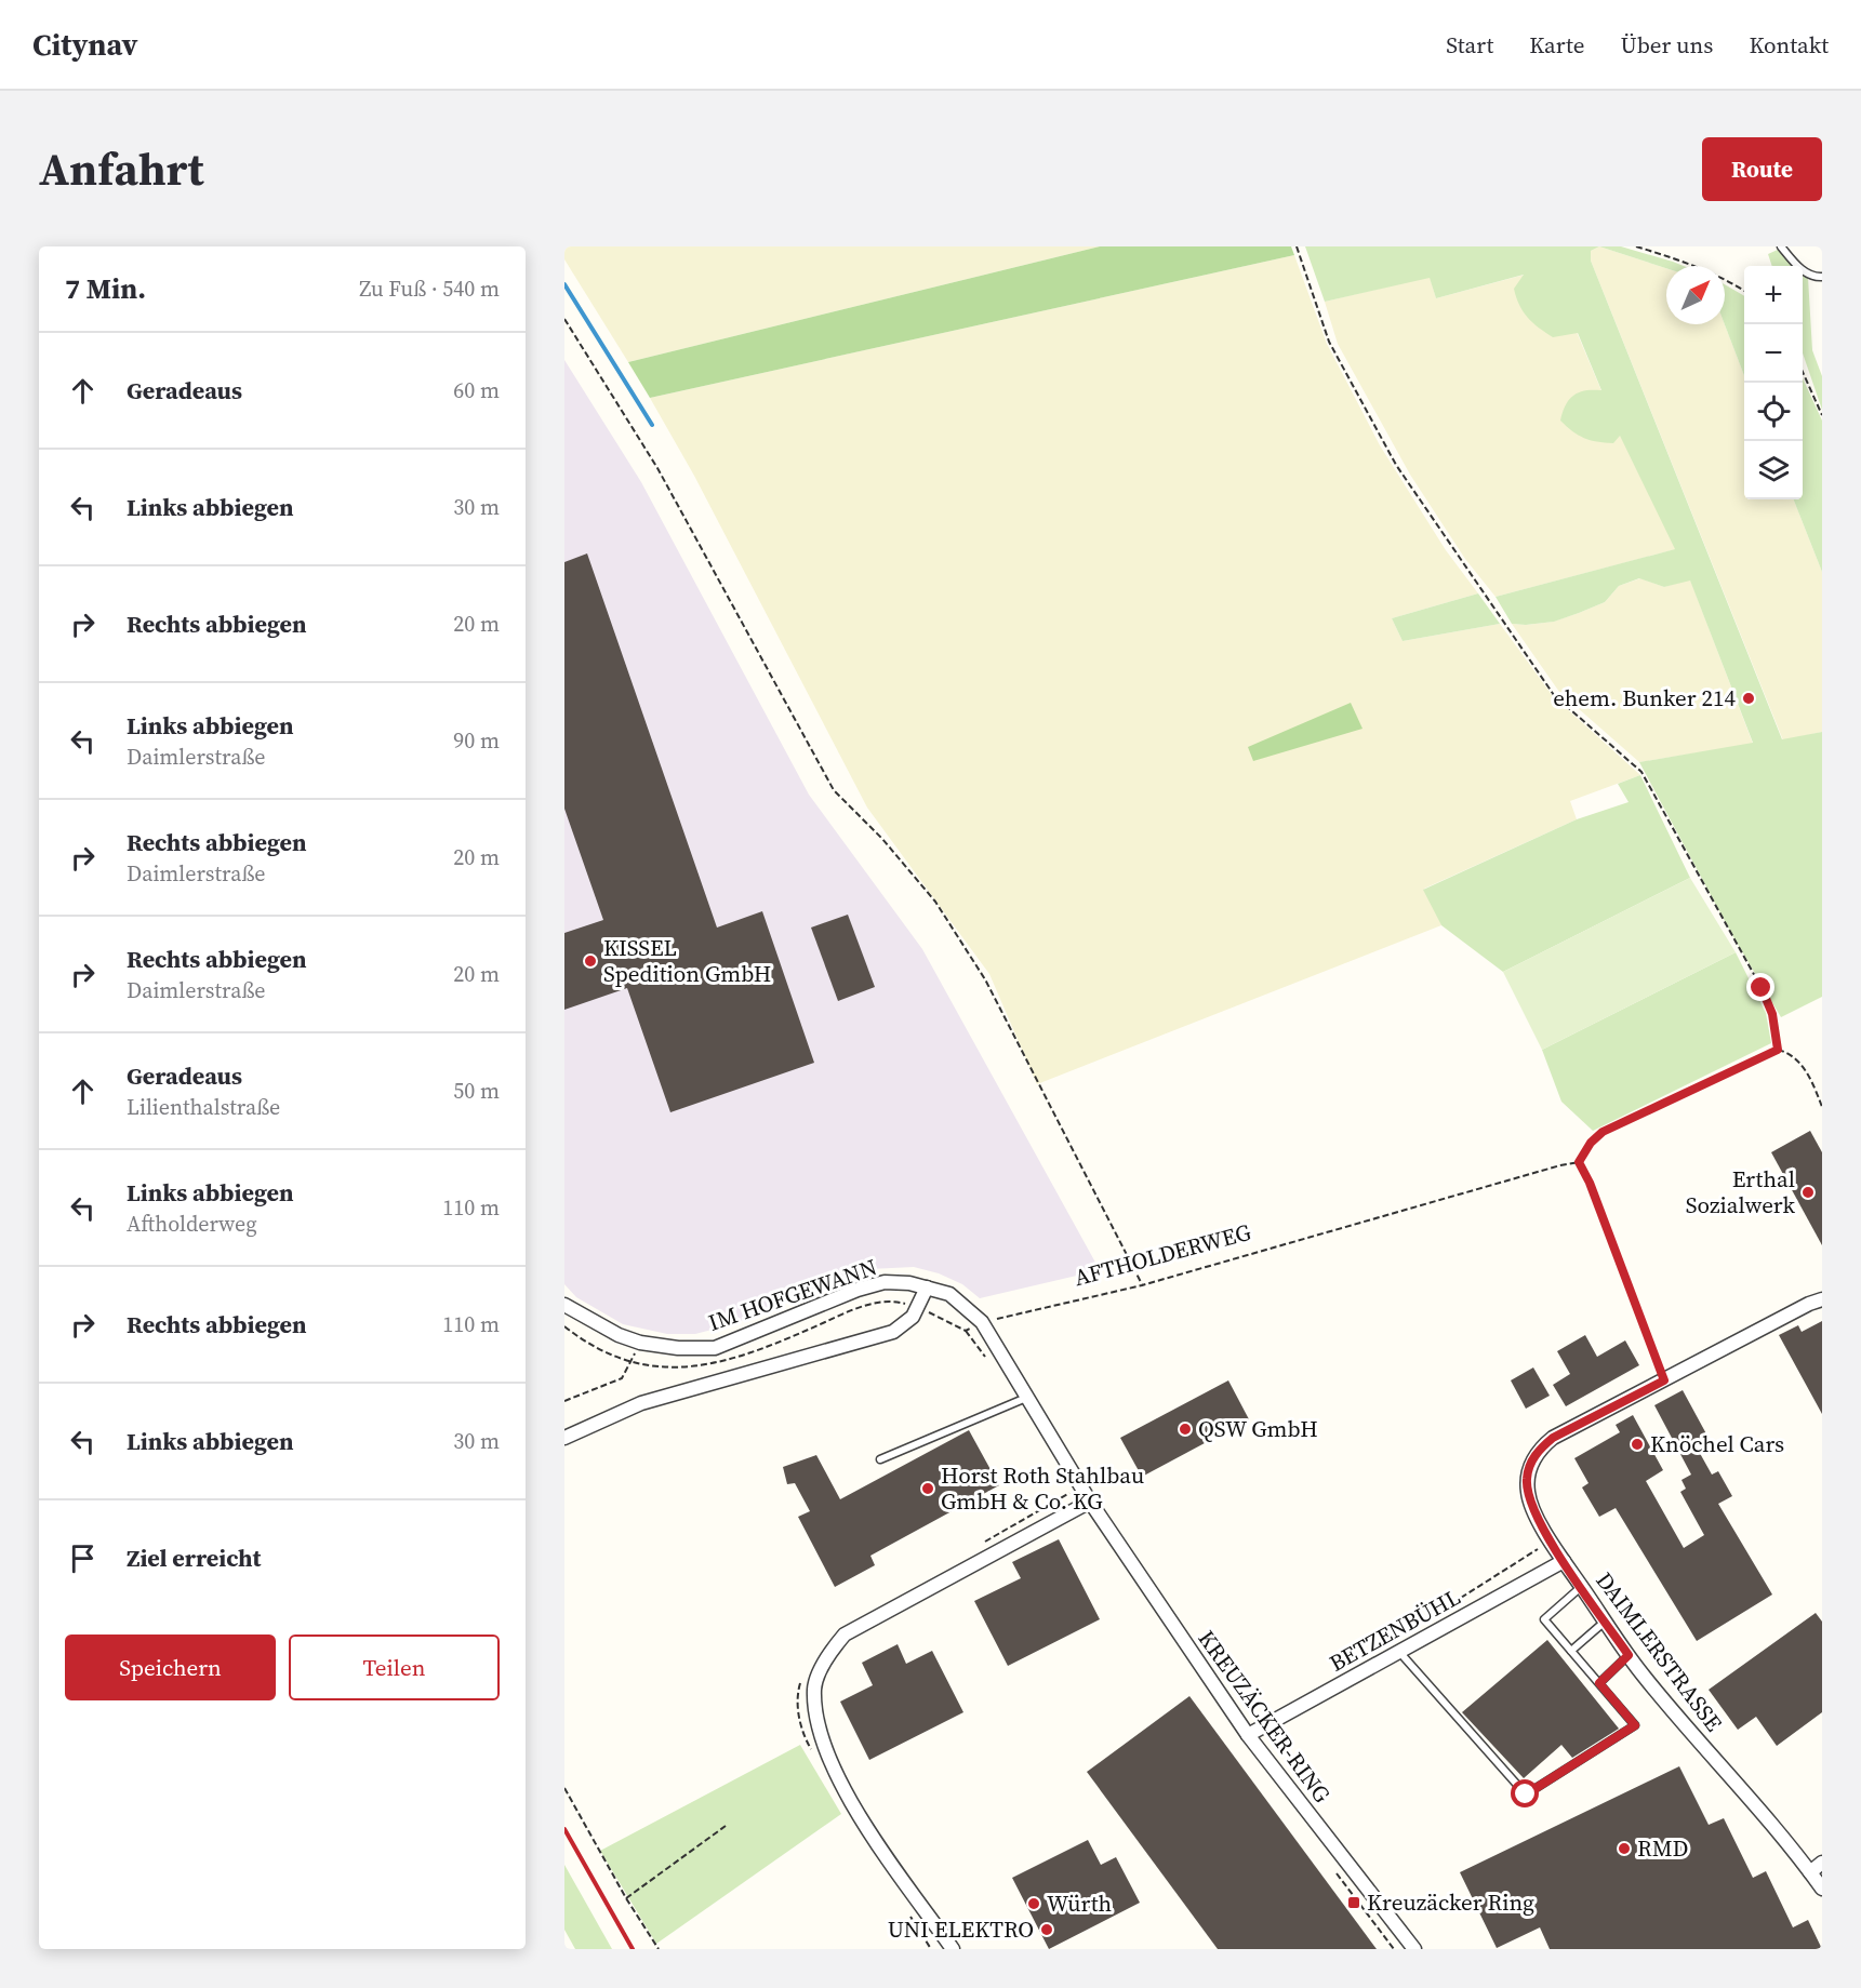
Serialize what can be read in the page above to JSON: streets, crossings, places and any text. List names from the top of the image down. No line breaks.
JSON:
{"streets":{"street":["IM HOFGEWANN","BETZENBÜHL","DAIMLERSTRASSE","KREUZÄCKER-RING"],"path":["AFTHOLDERWEG"]},"crossings":[["AFTHOLDERWEG","KREUZÄCKER-RING"],["BETZENBÜHL","DAIMLERSTRASSE"],["BETZENBÜHL","KREUZÄCKER-RING"]],"places":{"other":["ehem. Bunker 214","KISSEL Spedition GmbH","Erthal Sozialwerk","QSW GmbH","Knöchel Cars","Horst Roth Stahlbau GmbH & Co. KG","RMD","Würth","UNI ELEKTRO"],"transit":["Kreuzäcker Ring"]},"north":"top right","page":{"header":"Citynav","nav":["Start","Karte","Über uns","Kontakt"],"title":"Anfahrt","buttons":["Route",["Speichern","Teilen"]],"heading":["7 Min.","Zu Fuß · 540 m"],"map_buttons":["+","−"],"list":[["Geradeaus","60 m"],["Links abbiegen","30 m"],["Rechts abbiegen","20 m"],["Links abbiegen","Daimlerstraße","90 m"],["Rechts abbiegen","Daimlerstraße","20 m"],["Rechts abbiegen","Daimlerstraße","20 m"],["Geradeaus","Lilienthalstraße","50 m"],["Links abbiegen","Aftholderweg","110 m"],["Rechts abbiegen","110 m"],["Links abbiegen","30 m"],"Ziel erreicht"]}}
